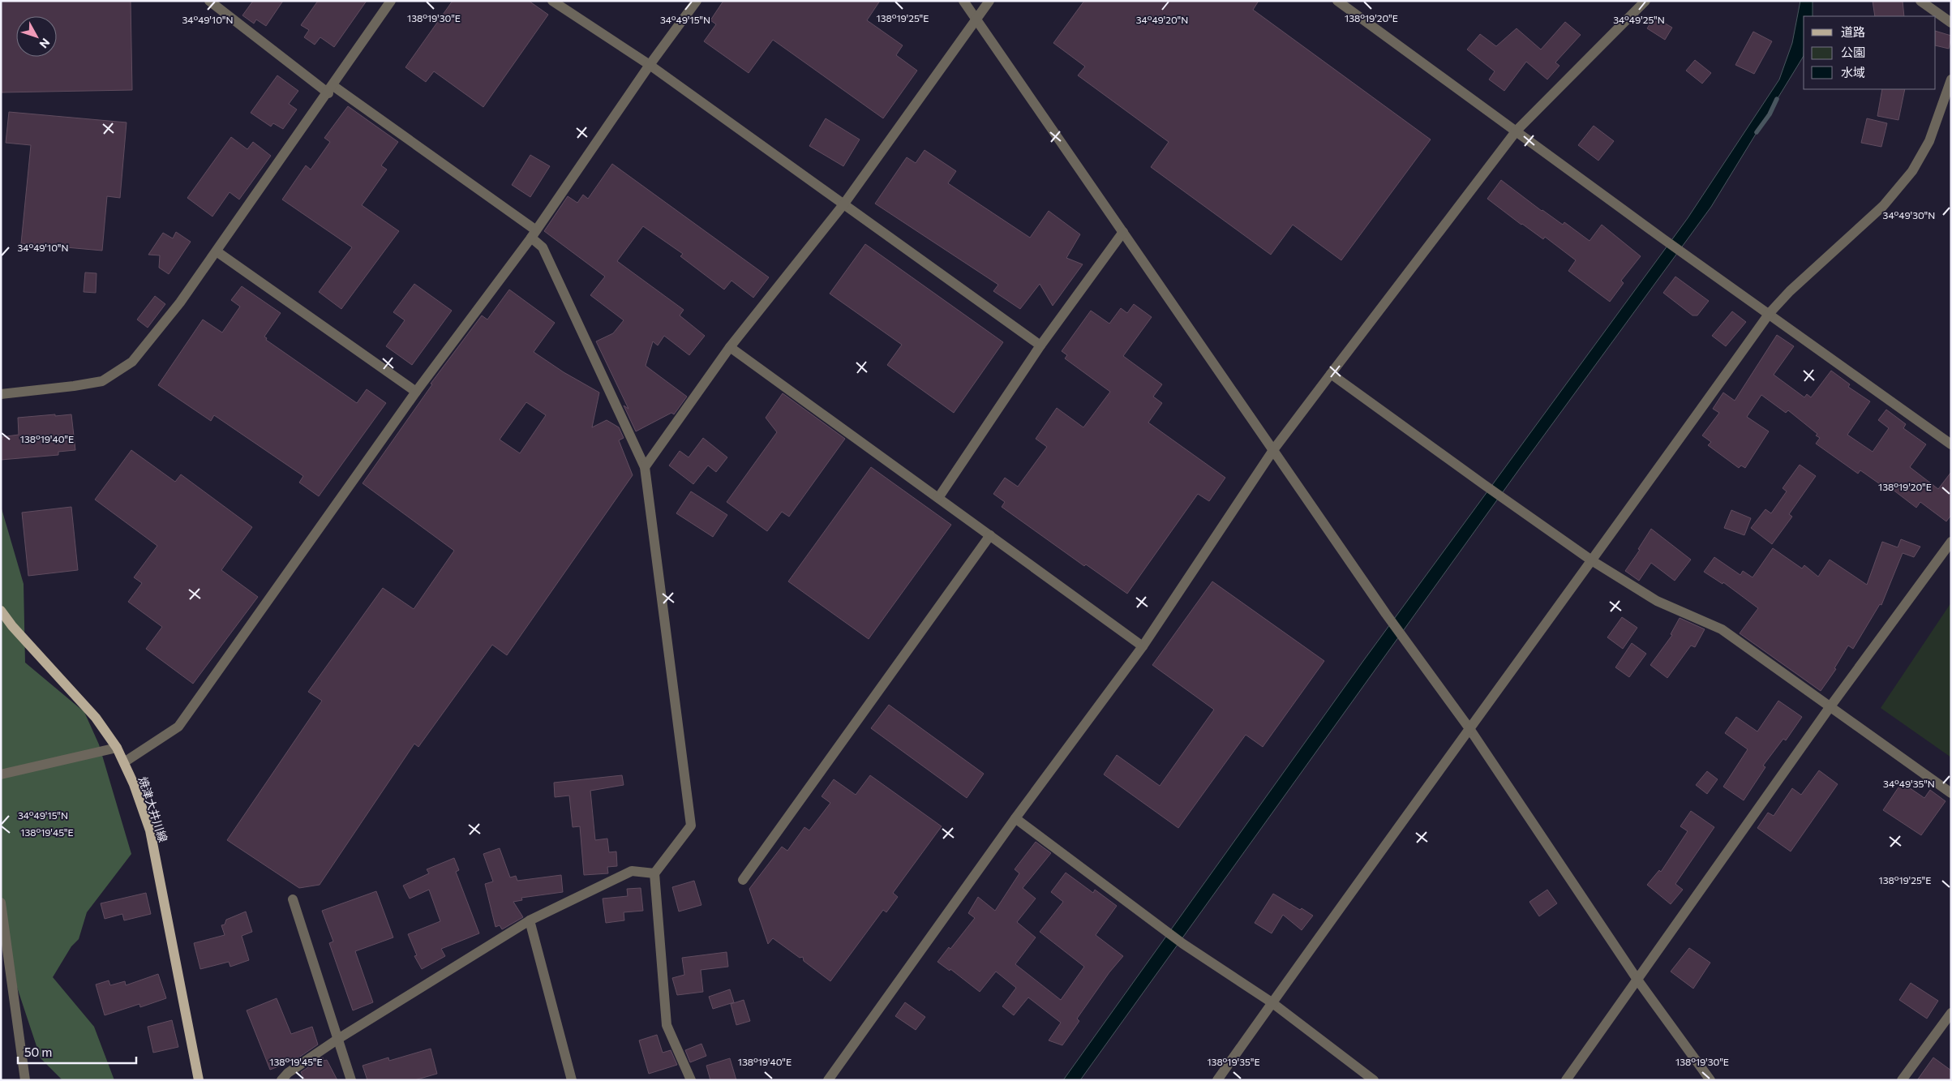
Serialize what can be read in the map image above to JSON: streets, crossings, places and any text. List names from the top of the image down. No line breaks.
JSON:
{"streets":{"main road":["焼津大井川線"]},"legend":["道路","公園","水域"],"scale_bar":"50 m","north":"bottom right","coordinates":["138°19'30\"E","138°19'25\"E","138°19'20\"E","34°49'10\"N","34°49'15\"N","34°49'20\"N","34°49'25\"N","34°49'30\"N","138°19'40\"E","34°49'35\"N","138°19'45\"E","138°19'35\"E"]}
